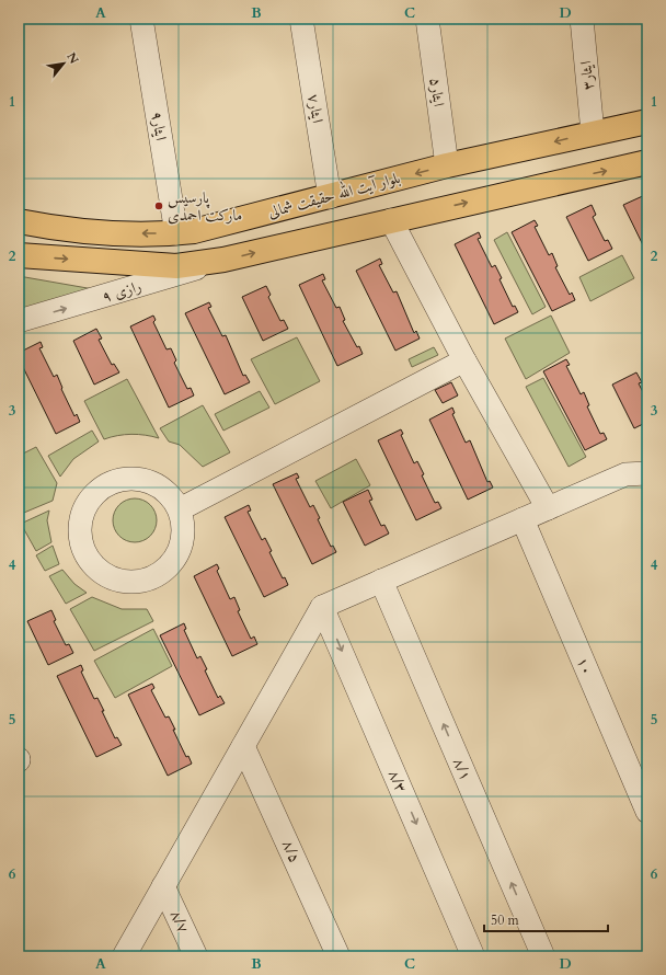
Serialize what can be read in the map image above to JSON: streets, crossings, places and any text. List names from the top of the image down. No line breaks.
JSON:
{"streets":{"main road":["بلوار آیت الله حقیقت شمالی"],"street":["ایثار۳","ایثار۵","ایثار۷","ایثار۹","رازی ۹","۱۰","۸/۱","۸/۳","۸/۵","۸/۷"]},"crossings":[["ایثار۳","بلوار آیت الله حقیقت شمالی"],["ایثار۵","بلوار آیت الله حقیقت شمالی"],["ایثار۷","بلوار آیت الله حقیقت شمالی"],["ایثار۹","بلوار آیت الله حقیقت شمالی"]],"one_way":["رازی ۹","۸/۱","۸/۳"],"places":["پارسیس مارکت احمدی"],"scale_bar":"50 m","north":"top right","grid":{"columns":["A","B","C","D"],"rows":["1","2","3","4","5","6"]}}
